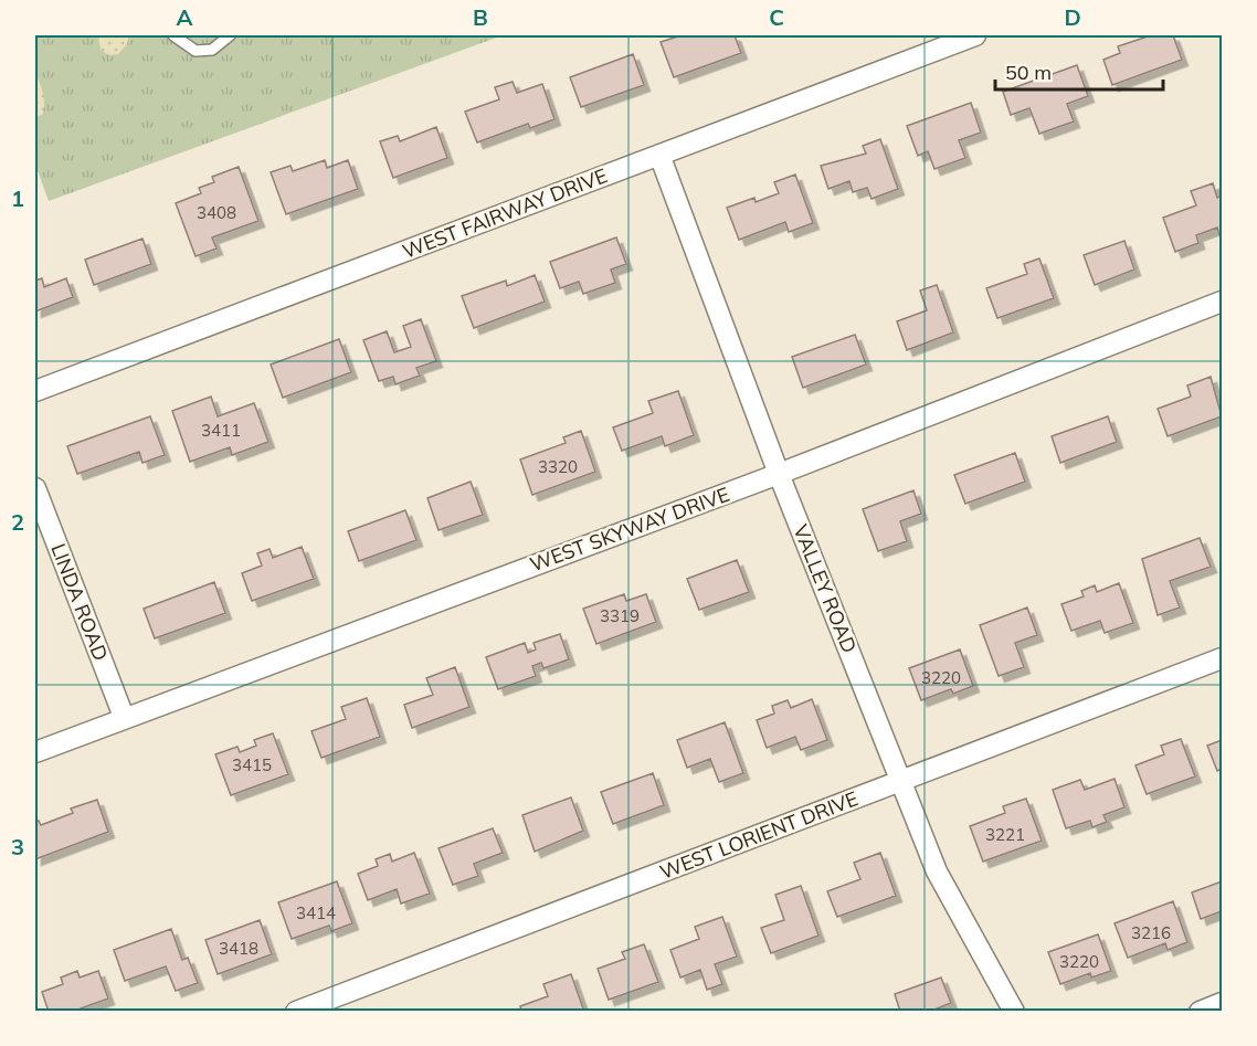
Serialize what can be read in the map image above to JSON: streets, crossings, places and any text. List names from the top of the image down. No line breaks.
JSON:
{"streets":{"street":["WEST FAIRWAY DRIVE","WEST SKYWAY DRIVE","VALLEY ROAD","LINDA ROAD","WEST LORIENT DRIVE"]},"crossings":[["WEST FAIRWAY DRIVE","VALLEY ROAD"],["WEST SKYWAY DRIVE","VALLEY ROAD"],["WEST SKYWAY DRIVE","LINDA ROAD"],["VALLEY ROAD","WEST LORIENT DRIVE"]],"house_numbers":["3408","3411","3320","3319","3220","3415","3221","3414","3216","3418","3220"],"scale_bar":"50 m","grid":{"columns":["A","B","C","D"],"rows":["1","2","3"]}}
